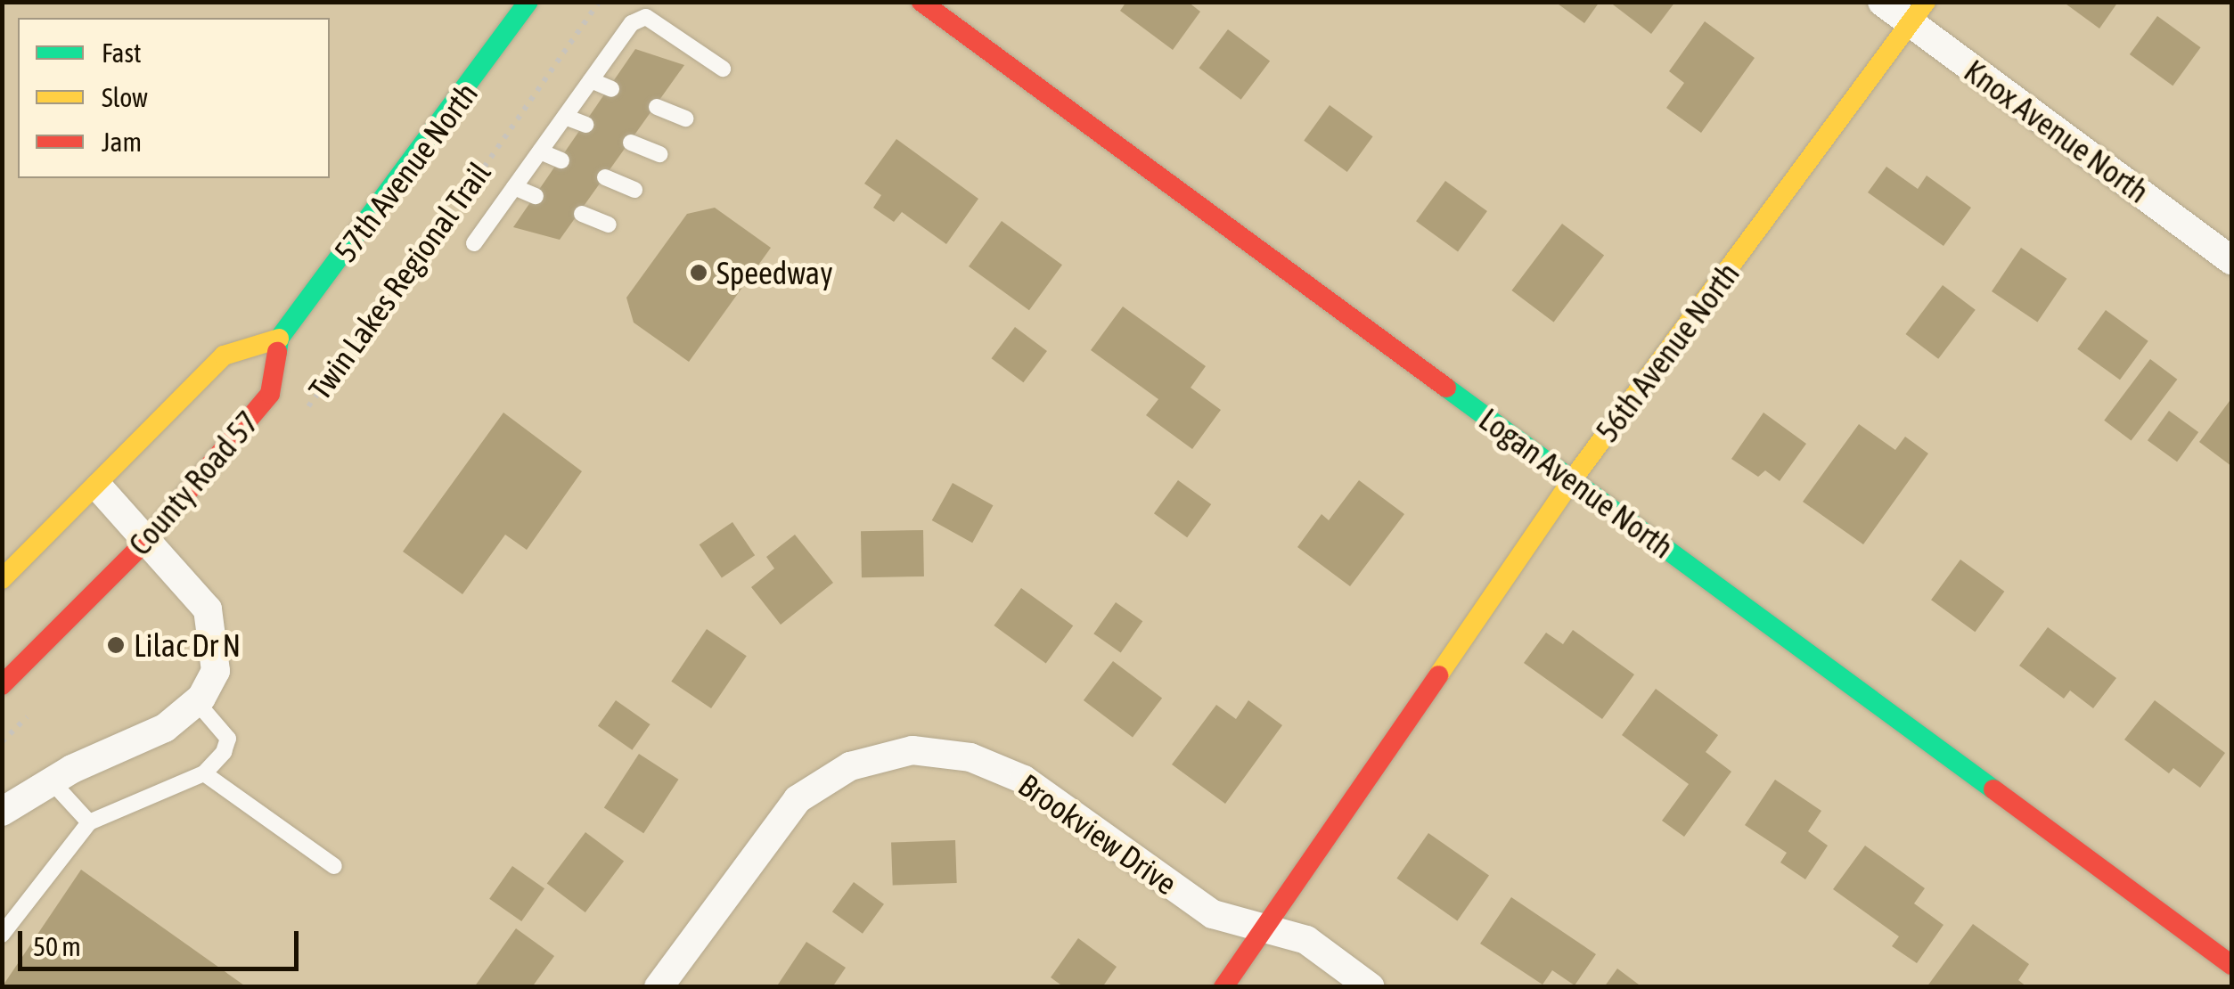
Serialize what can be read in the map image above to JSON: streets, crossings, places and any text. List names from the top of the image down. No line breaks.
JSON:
{"streets":{"street":["Knox Avenue North","57th Avenue North","56th Avenue North","County Road 57","Logan Avenue North","Brookview Drive"],"path":["Twin Lakes Regional Trail"]},"crossings":[["Knox Avenue North","56th Avenue North"],["57th Avenue North","County Road 57"],["56th Avenue North","Logan Avenue North"],["56th Avenue North","Brookview Drive"]],"places":["Speedway","Lilac Dr N"],"legend":["Fast","Slow","Jam"],"scale_bar":"50 m"}
